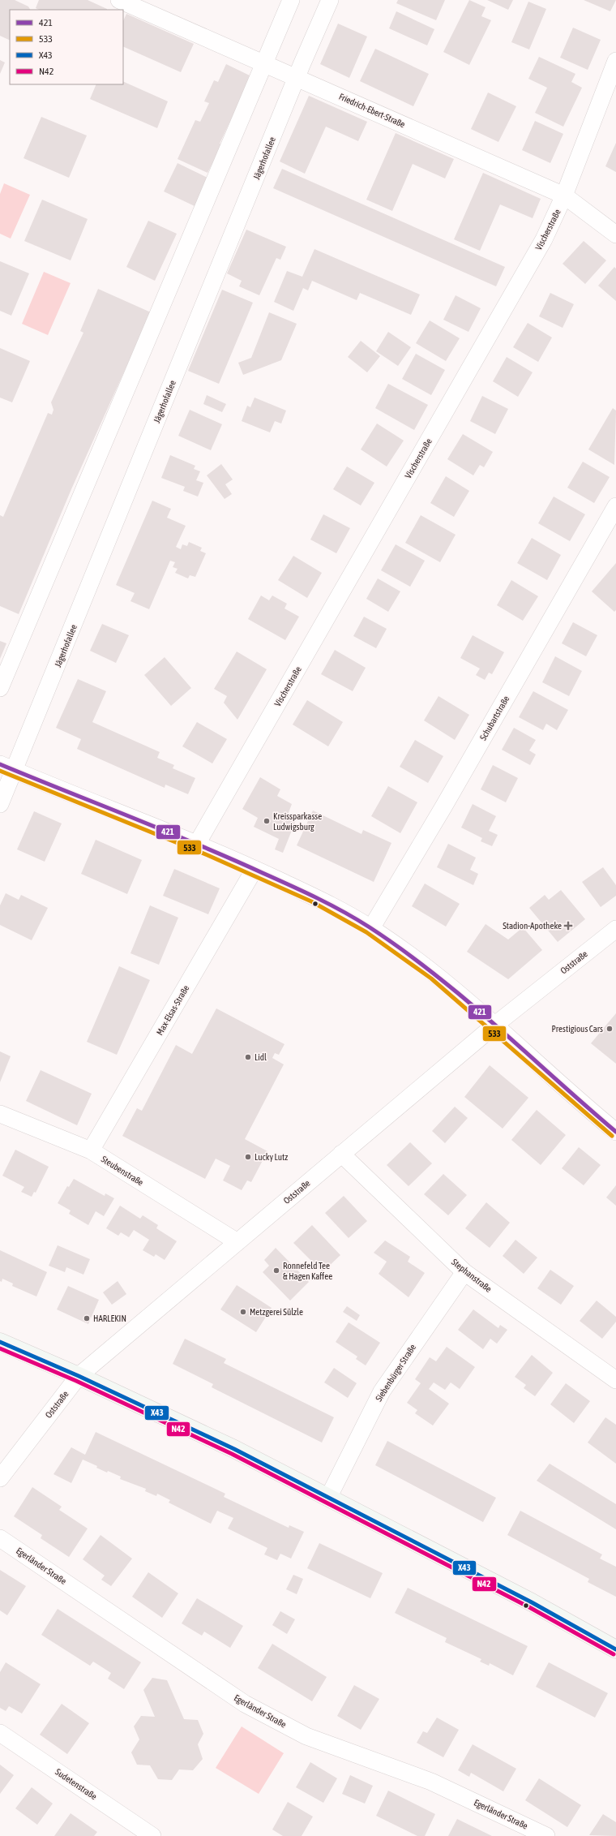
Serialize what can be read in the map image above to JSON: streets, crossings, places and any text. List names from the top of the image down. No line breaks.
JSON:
{"streets":{"street":["Friedrich-Ebert-Straße","Jägerhofallee","Vischerstraße","Schubartstraße","Oststraße","Max-Elsas-Straße","Steubenstraße","Stephanstraße","Siebenbürger Straße","Egerländer Straße","Sudetenstraße"]},"crossings":[["Friedrich-Ebert-Straße","Jägerhofallee"],["Friedrich-Ebert-Straße","Vischerstraße"],["Oststraße","Steubenstraße"],["Oststraße","Stephanstraße"],["Max-Elsas-Straße","Steubenstraße"],["Stephanstraße","Siebenbürger Straße"]],"places":{"other":["Kreissparkasse Ludwigsburg","Prestigious Cars","Lidl","Lucky Lutz","Ronnefeld Tee & Hagen Kaffee","Metzgerei Sülzle","HARLEKIN"],"health":["Stadion-Apotheke"]},"lines":["transit line 421","transit line 533","transit line X43","transit line N42"],"legend":["421","533","X43","N42"]}
